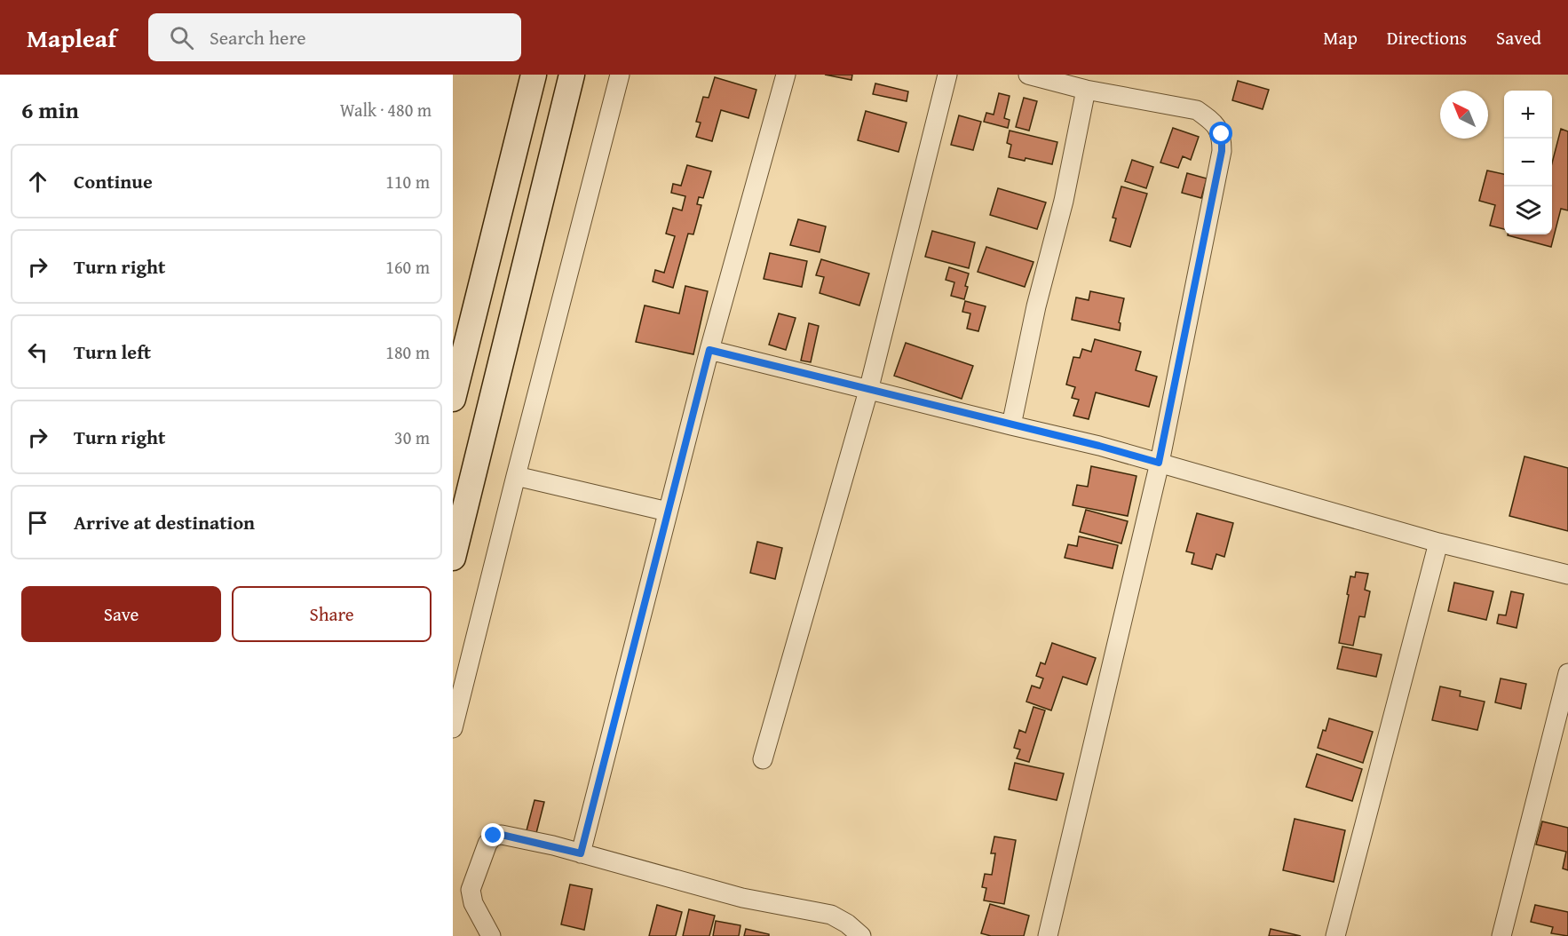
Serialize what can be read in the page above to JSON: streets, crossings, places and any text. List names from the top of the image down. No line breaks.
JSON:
{"north":"top left","page":{"header":"Mapleaf","search":"Search here","nav":["Map","Directions","Saved"],"heading":["6 min","Walk · 480 m"],"map_buttons":["+","−"],"list":[["Continue","110 m"],["Turn right","160 m"],["Turn left","180 m"],["Turn right","30 m"],"Arrive at destination"],"buttons":["Save","Share"]}}
